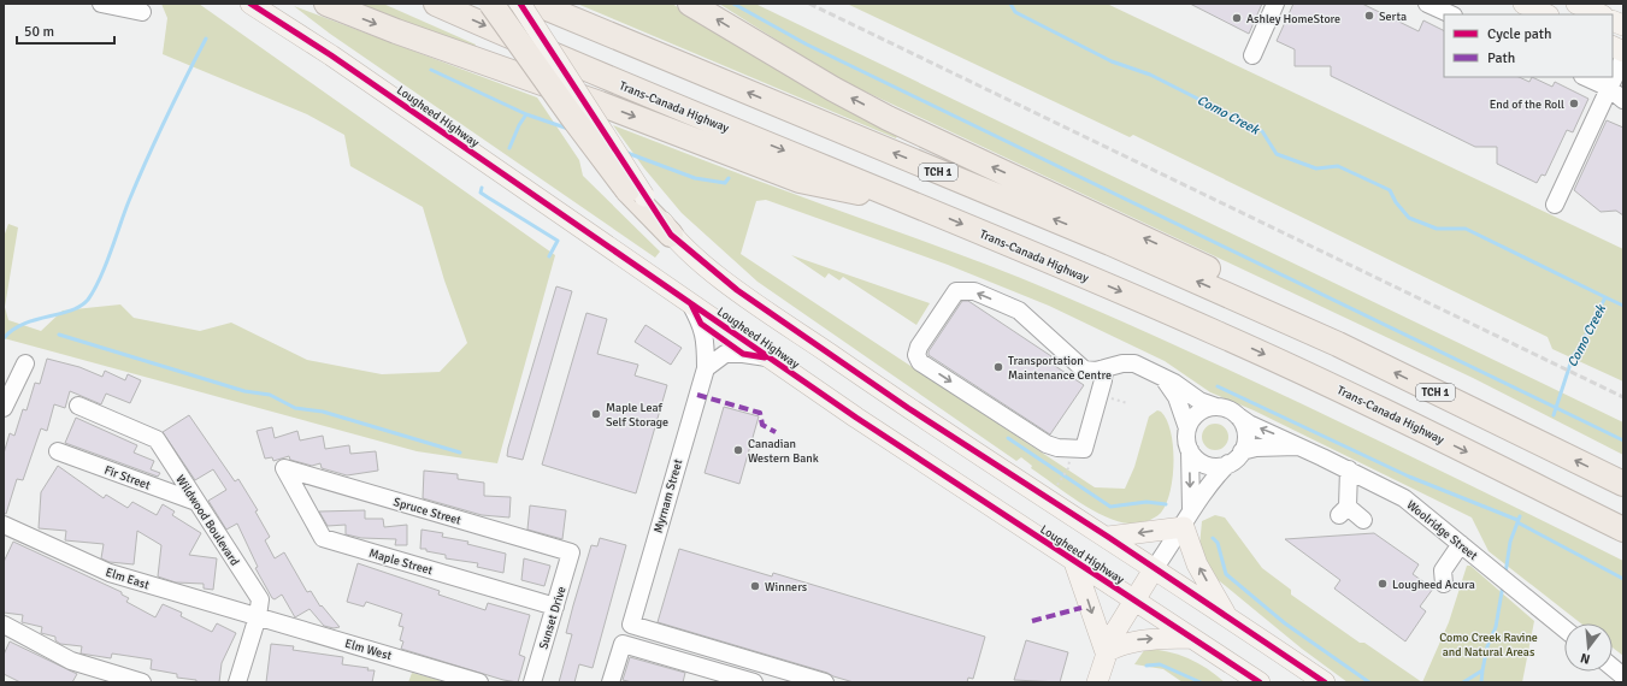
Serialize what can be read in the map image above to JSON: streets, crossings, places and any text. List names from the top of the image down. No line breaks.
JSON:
{"streets":{"highway":["Trans-Canada Highway","TCH 1"],"main road":["Lougheed Highway"],"street":["Fir Street","Myrnam Street","Spruce Street","Wildwood Boulevard","Woolridge Street","Maple Street","Elm East","Sunset Drive","Elm West"]},"crossings":[["Lougheed Highway","Myrnam Street"],["Fir Street","Wildwood Boulevard"],["Spruce Street","Maple Street"],["Spruce Street","Sunset Drive"],["Wildwood Boulevard","Elm East"],["Wildwood Boulevard","Elm West"],["Maple Street","Sunset Drive"],["Elm East","Elm West"]],"water":["Como Creek"],"parks":["Como Creek Ravine and Natural Areas"],"places":["Serta","Ashley HomeStore","End of the Roll","Transportation Maintenance Centre","Maple Leaf Self Storage","Canadian Western Bank","Lougheed Acura","Winners"],"legend":["Cycle path","Path"],"scale_bar":"50 m","north":"bottom"}
